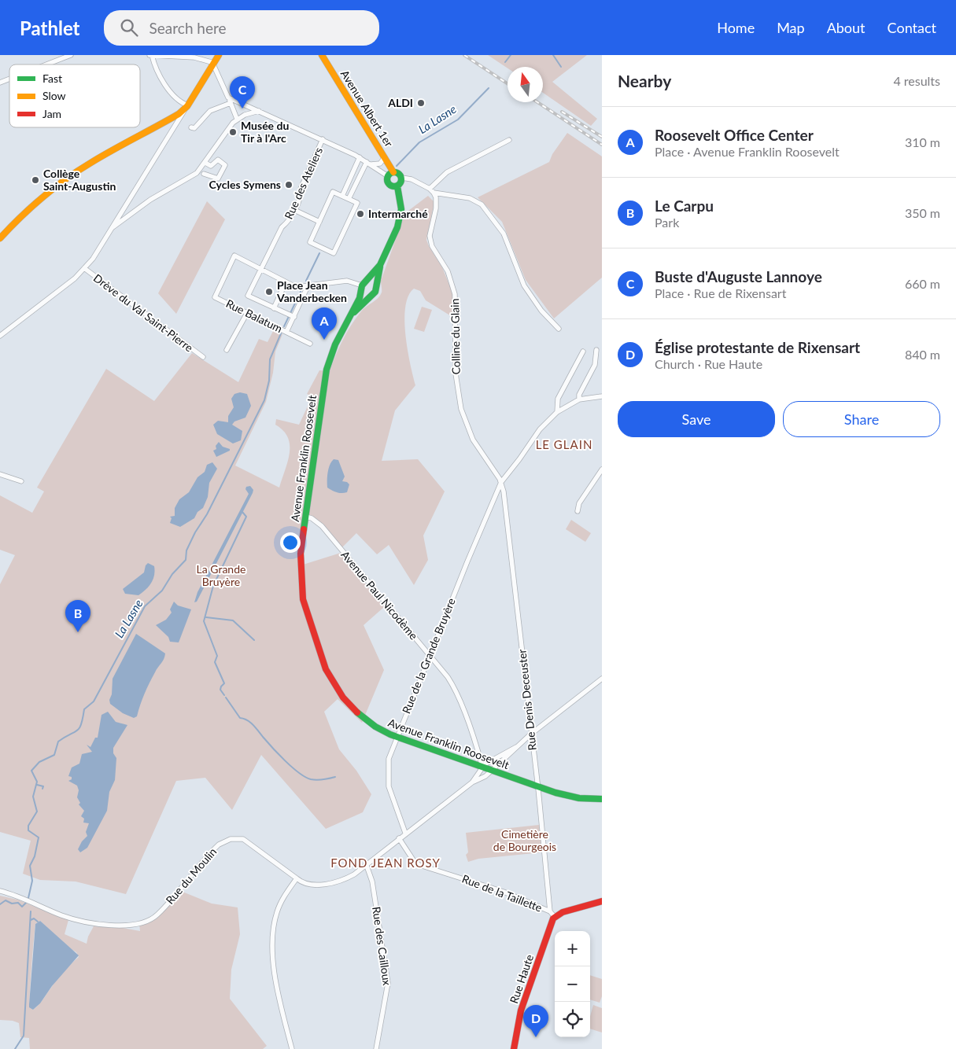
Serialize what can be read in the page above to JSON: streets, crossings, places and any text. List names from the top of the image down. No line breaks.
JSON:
{"streets":{"main road":["Avenue Albert 1er","Avenue Franklin Roosevelt","Rue Haute"],"street":["Rue des Ateliers","Drève du Val Saint-Pierre","Rue Balatum","Colline du Glain","Avenue Paul Nicodème","Rue de la Grande Bruyère","Rue Denis Deceuster","Rue du Moulin","Rue de la Taillette","Rue des Cailloux"]},"crossings":[["Avenue Albert 1er","Avenue Franklin Roosevelt"],["Rue des Ateliers","Rue Balatum"],["Rue Balatum","Avenue Franklin Roosevelt"],["Colline du Glain","Rue de la Grande Bruyère"],["Colline du Glain","Rue Denis Deceuster"],["Avenue Franklin Roosevelt","Avenue Paul Nicodème"],["Avenue Franklin Roosevelt","Rue de la Grande Bruyère"],["Avenue Franklin Roosevelt","Rue Denis Deceuster"],["Avenue Paul Nicodème","Rue de la Grande Bruyère"],["Rue de la Grande Bruyère","Rue Denis Deceuster"],["Rue de la Grande Bruyère","Rue du Moulin"],["Rue Denis Deceuster","Rue de la Taillette"],["Rue du Moulin","Rue de la Taillette"],["Rue du Moulin","Rue des Cailloux"]],"districts":["LE GLAIN","FOND JEAN ROSY"],"water":["La Lasne"],"parks":["La Grande Bruyère","Cimetière de Bourgeois"],"places":["ALDI","Musée du Tir à l'Arc","Collège Saint-Augustin","Cycles Symens","Intermarché","Place Jean Vanderbecken"],"legend":["Fast","Slow","Jam"],"north":"top","page":{"header":"Pathlet","search":"Search here","nav":["Home","Map","About","Contact"],"heading":["Nearby","4 results"],"pins":["C","A","B","D"],"list":[{"mark":"A","name":"Roosevelt Office Center","note":"Place · Avenue Franklin Roosevelt","value":"310 m"},{"mark":"B","name":"Le Carpu","note":"Park","value":"350 m"},{"mark":"C","name":"Buste d'Auguste Lannoye","note":"Place · Rue de Rixensart","value":"660 m"},{"mark":"D","name":"Église protestante de Rixensart","note":"Church · Rue Haute","value":"840 m"}],"buttons":["Save","Share"],"map_buttons":["+","−"]}}
